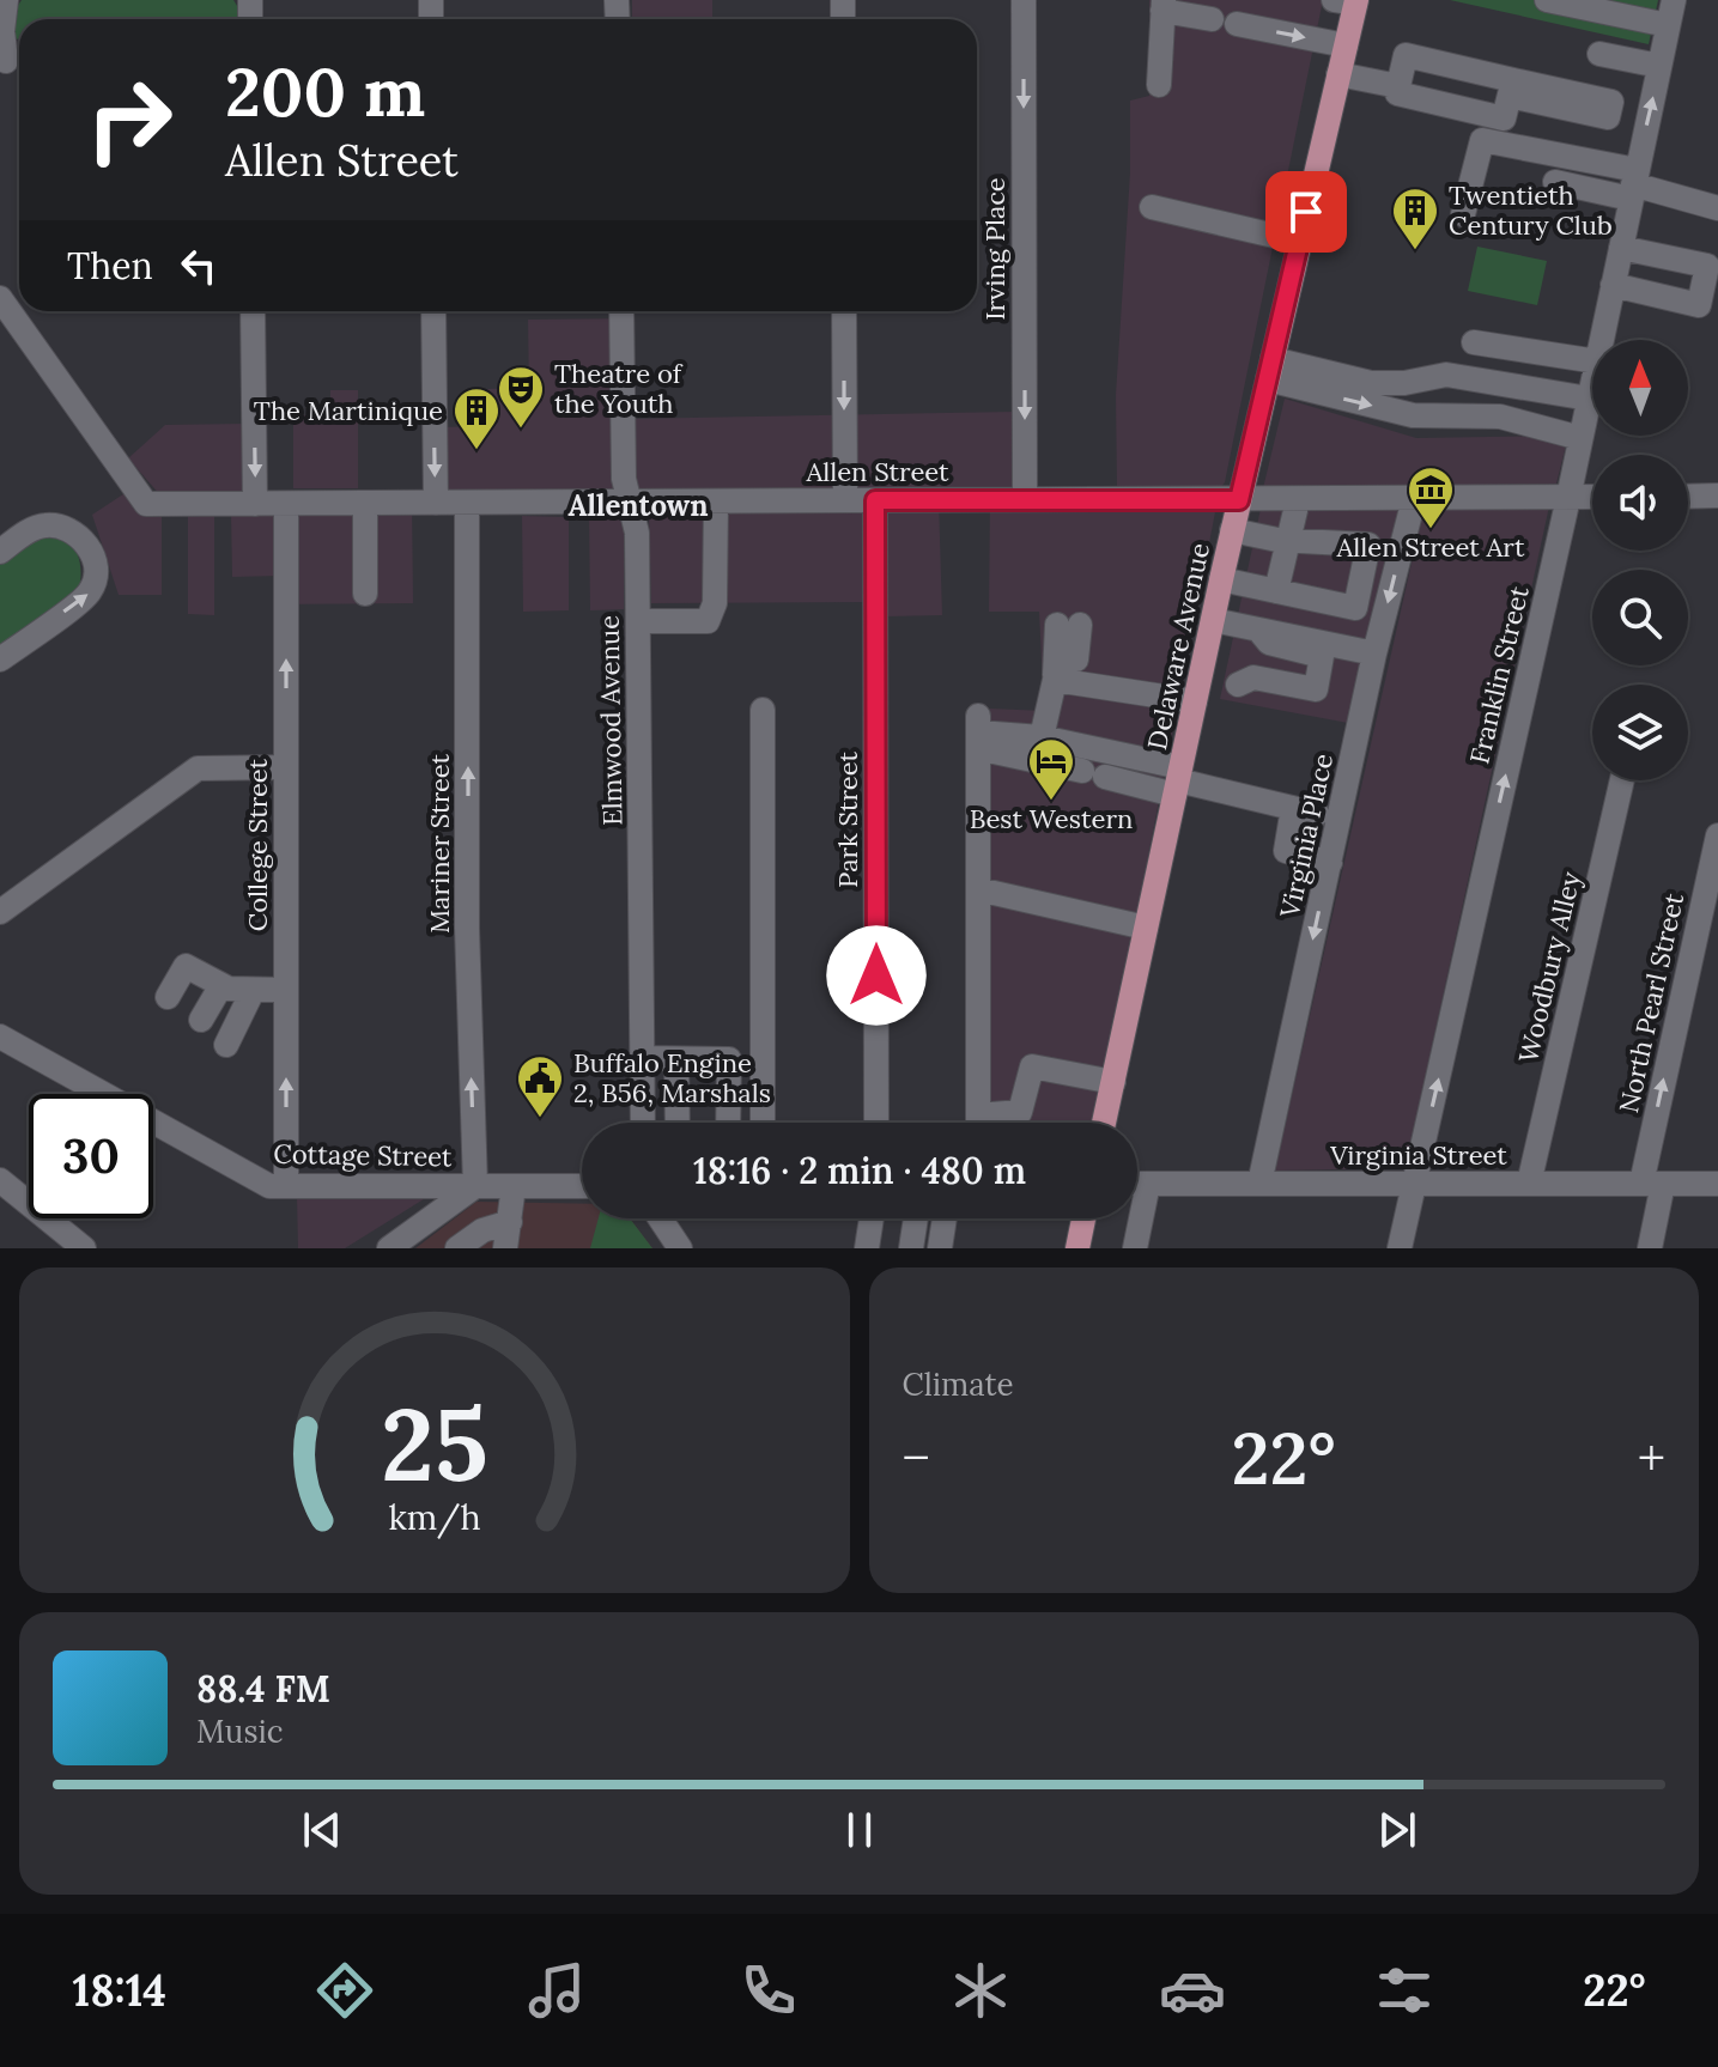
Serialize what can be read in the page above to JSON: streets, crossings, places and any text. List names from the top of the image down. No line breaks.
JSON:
{"streets":{"main road":["Delaware Avenue"],"street":["Irving Place","Allen Street","Franklin Street","Elmwood Avenue","Park Street","Virginia Place","Mariner Street","College Street","Woodbury Alley","North Pearl Street","Cottage Street","Virginia Street"]},"crossings":[["Irving Place","Allen Street"],["Allen Street","Delaware Avenue"],["Allen Street","Franklin Street"],["Allen Street","Elmwood Avenue"],["Allen Street","Park Street"],["Allen Street","Virginia Place"],["Allen Street","Mariner Street"],["Allen Street","College Street"],["Franklin Street","Virginia Street"],["Virginia Place","Virginia Street"],["Mariner Street","Cottage Street"],["College Street","Cottage Street"],["Woodbury Alley","Virginia Street"],["North Pearl Street","Virginia Street"]],"one_way":["Franklin Street","Virginia Place","Mariner Street","College Street","North Pearl Street"],"districts":["Allentown"],"places":{"building":["Twentieth Century Club","The Martinique"],"theatre":["Theatre of the Youth"],"museum":["Allen Street Art"],"hotel":["Best Western"],"public building":["Buffalo Engine 2, B56, Marshals"]},"north":"top","page":{"turn":["200 m","Allen Street"],"then":"Then","limit":"30","trip":"18:16 · 2 min · 480 m","tile":"Climate","heat":["−","22°","+"],"song":["88.4 FM","Music"],"tabs":["18:14","22°"],"gauge":["25","km/h"]}}
